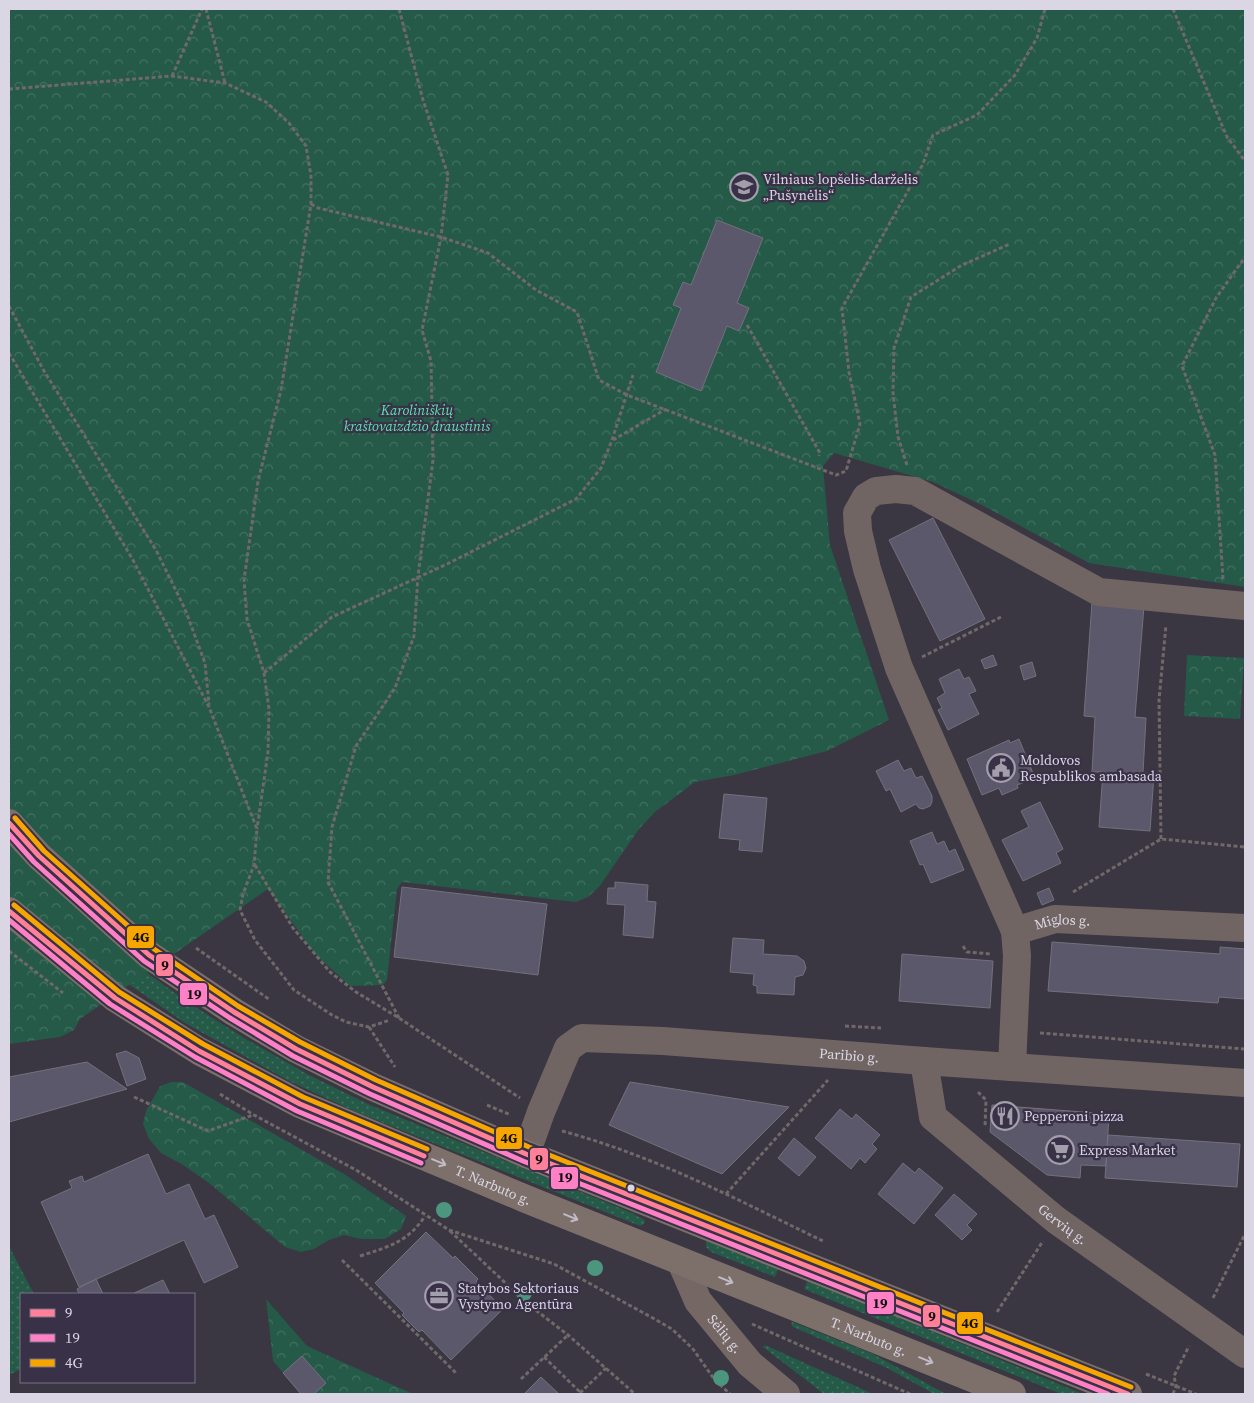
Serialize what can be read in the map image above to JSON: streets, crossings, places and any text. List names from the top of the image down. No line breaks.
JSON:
{"streets":{"main road":["T. Narbuto g.","Sėlių g."],"street":["Miglos g.","Paribio g.","Gervių g."]},"crossings":[["Miglos g.","Paribio g."],["Paribio g.","Gervių g."],["T. Narbuto g.","Sėlių g."]],"parks":["Karoliniškių kraštovaizdžio draustinis"],"places":{"school or university":["Vilniaus lopšelis-darželis „Pušynėlis“"],"public building":["Moldovos Respublikos ambasada"],"restaurant":["Pepperoni pizza"],"supermarket":["Express Market"],"office":["Statybos Sektoriaus Vystymo Agentūra"]},"lines":["transit line 4G","transit line 9","transit line 19"],"legend":["9","19","4G"]}
